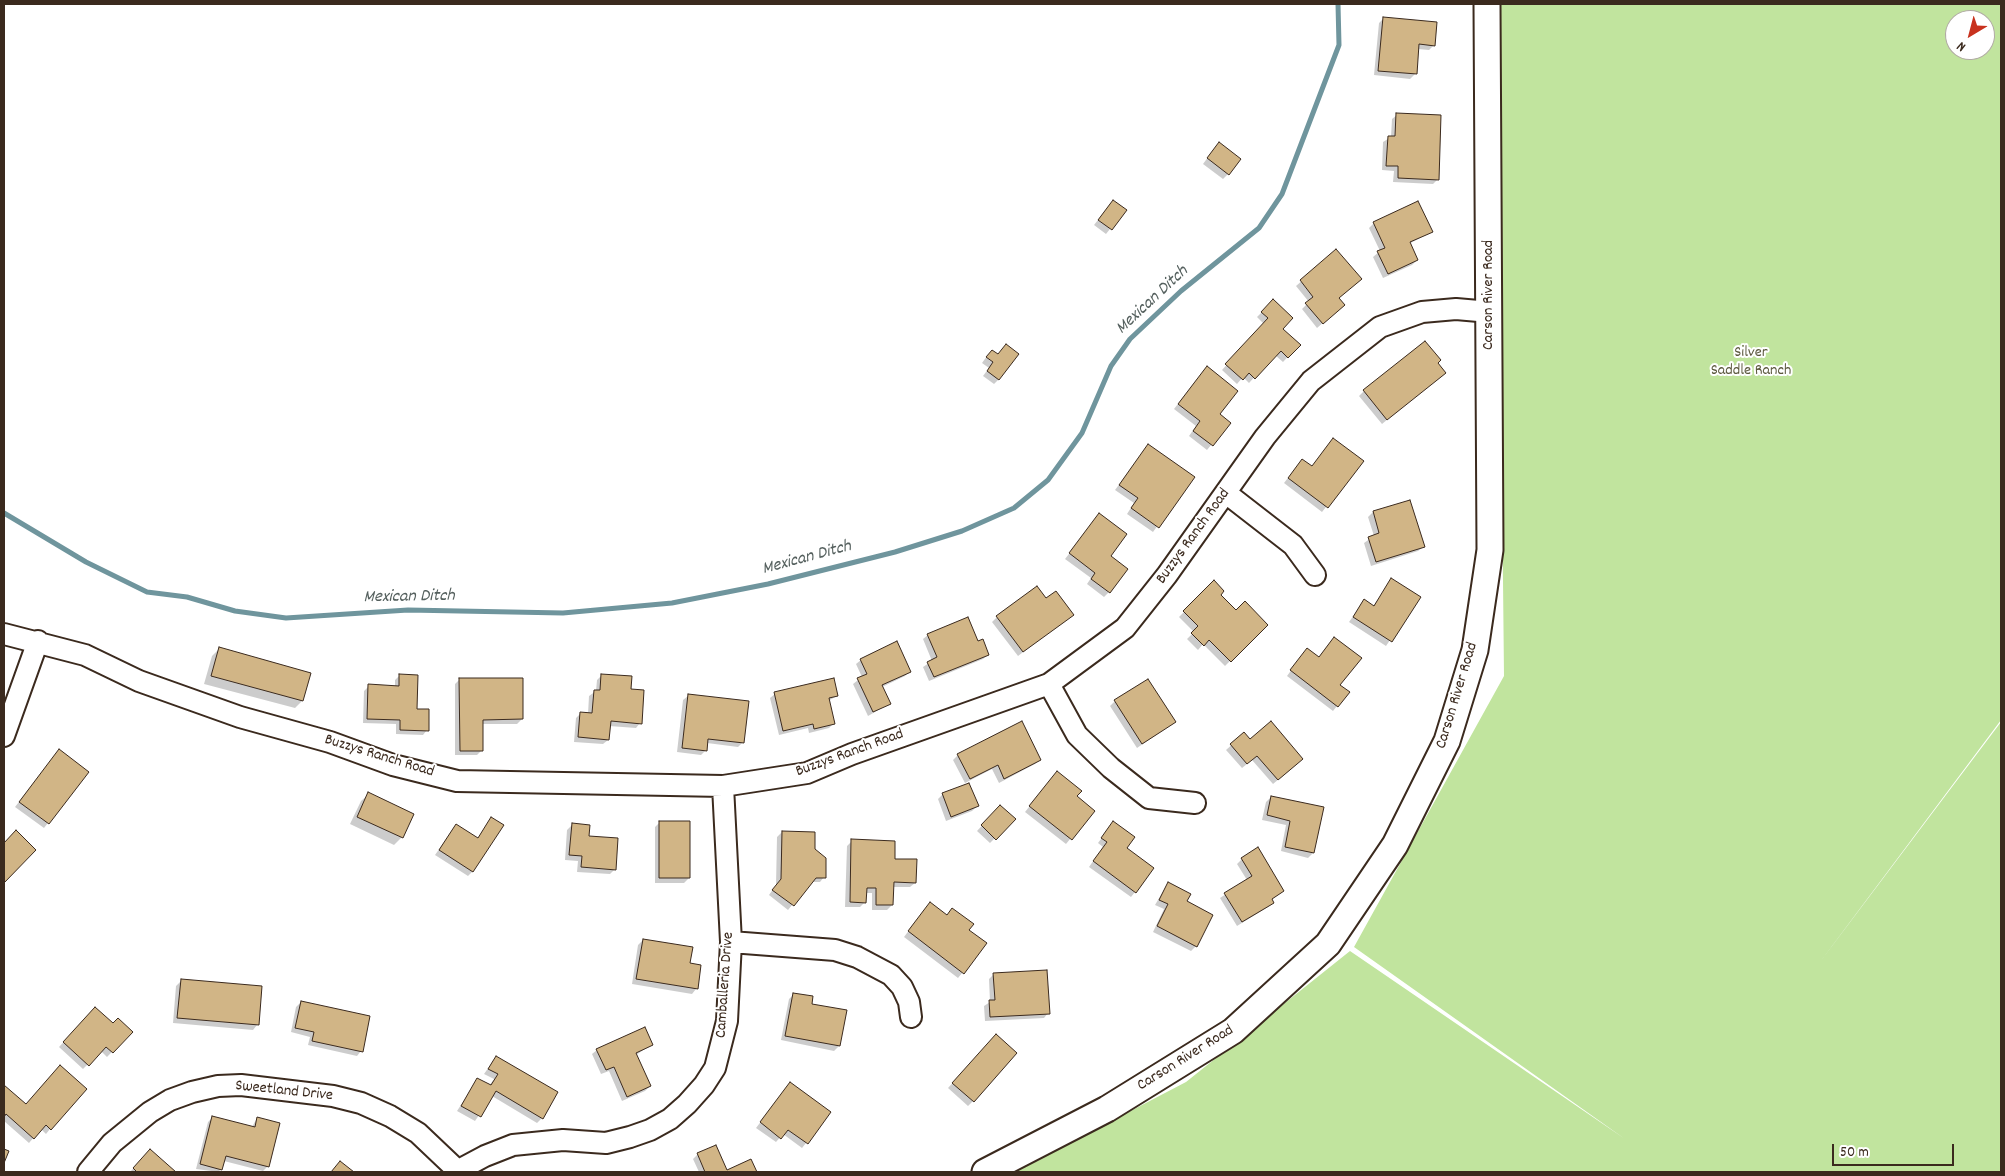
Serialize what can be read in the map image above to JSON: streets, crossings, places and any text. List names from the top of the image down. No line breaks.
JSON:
{"streets":{"street":["Carson River Road","Buzzys Ranch Road","Camballeria Drive","Sweetland Drive"]},"crossings":[["Carson River Road","Buzzys Ranch Road"],["Buzzys Ranch Road","Camballeria Drive"],["Camballeria Drive","Sweetland Drive"]],"water":["Mexican Ditch"],"parks":["Silver Saddle Ranch"],"scale_bar":"50 m","north":"bottom left"}
